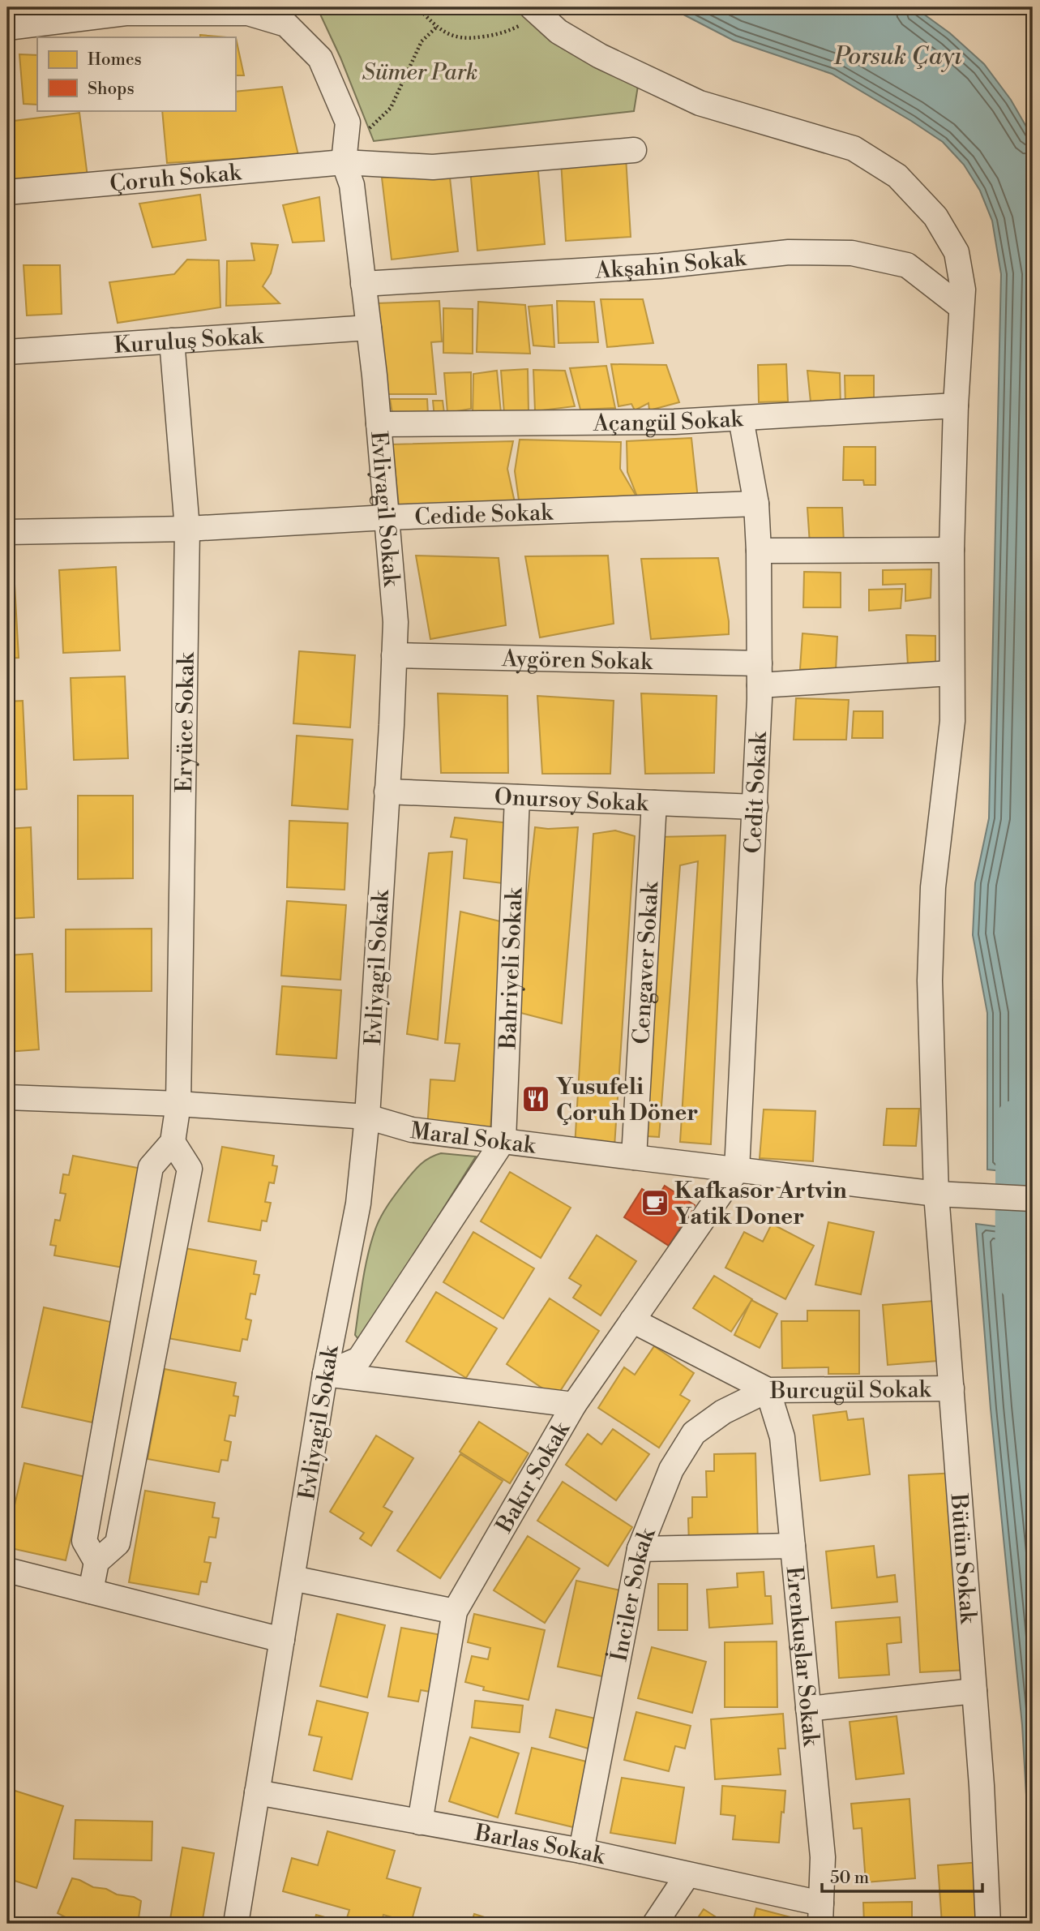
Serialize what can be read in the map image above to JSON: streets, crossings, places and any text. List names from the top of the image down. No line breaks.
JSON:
{"streets":{"street":["Çoruh Sokak","Akşahin Sokak","Kuruluş Sokak","Açangül Sokak","Evliyagil Sokak","Cedide Sokak","Aygören Sokak","Eryüce Sokak","Cedit Sokak","Onursoy Sokak","Cengaver Sokak","Bahriyeli Sokak","Maral Sokak","Burcugül Sokak","Bakır Sokak","Bütün Sokak","İnciler Sokak","Erenkuşlar Sokak","Barlas Sokak"]},"crossings":[["Çoruh Sokak","Evliyagil Sokak"],["Akşahin Sokak","Evliyagil Sokak"],["Akşahin Sokak","Bütün Sokak"],["Kuruluş Sokak","Evliyagil Sokak"],["Kuruluş Sokak","Eryüce Sokak"],["Açangül Sokak","Evliyagil Sokak"],["Açangül Sokak","Cedit Sokak"],["Açangül Sokak","Bütün Sokak"],["Evliyagil Sokak","Cedide Sokak"],["Evliyagil Sokak","Aygören Sokak"],["Evliyagil Sokak","Onursoy Sokak"],["Evliyagil Sokak","Maral Sokak"],["Evliyagil Sokak","Barlas Sokak"],["Cedide Sokak","Eryüce Sokak"],["Cedide Sokak","Cedit Sokak"],["Aygören Sokak","Cedit Sokak"],["Aygören Sokak","Bütün Sokak"],["Eryüce Sokak","Maral Sokak"],["Cedit Sokak","Onursoy Sokak"],["Cedit Sokak","Maral Sokak"],["Cedit Sokak","Bakır Sokak"],["Onursoy Sokak","Cengaver Sokak"],["Onursoy Sokak","Bahriyeli Sokak"],["Cengaver Sokak","Maral Sokak"],["Bahriyeli Sokak","Maral Sokak"],["Maral Sokak","Bakır Sokak"],["Maral Sokak","Bütün Sokak"],["Burcugül Sokak","Bakır Sokak"],["Burcugül Sokak","Bütün Sokak"],["Burcugül Sokak","İnciler Sokak"],["Burcugül Sokak","Erenkuşlar Sokak"],["Bakır Sokak","Barlas Sokak"],["İnciler Sokak","Erenkuşlar Sokak"],["İnciler Sokak","Barlas Sokak"],["Erenkuşlar Sokak","Barlas Sokak"]],"water":["Porsuk Çayı"],"parks":["Sümer Park"],"places":{"restaurant":["Yusufeli Çoruh Döner"],"cafe":["Kafkasor Artvin Yatik Doner"]},"legend":["Homes","Shops"],"scale_bar":"50 m"}
